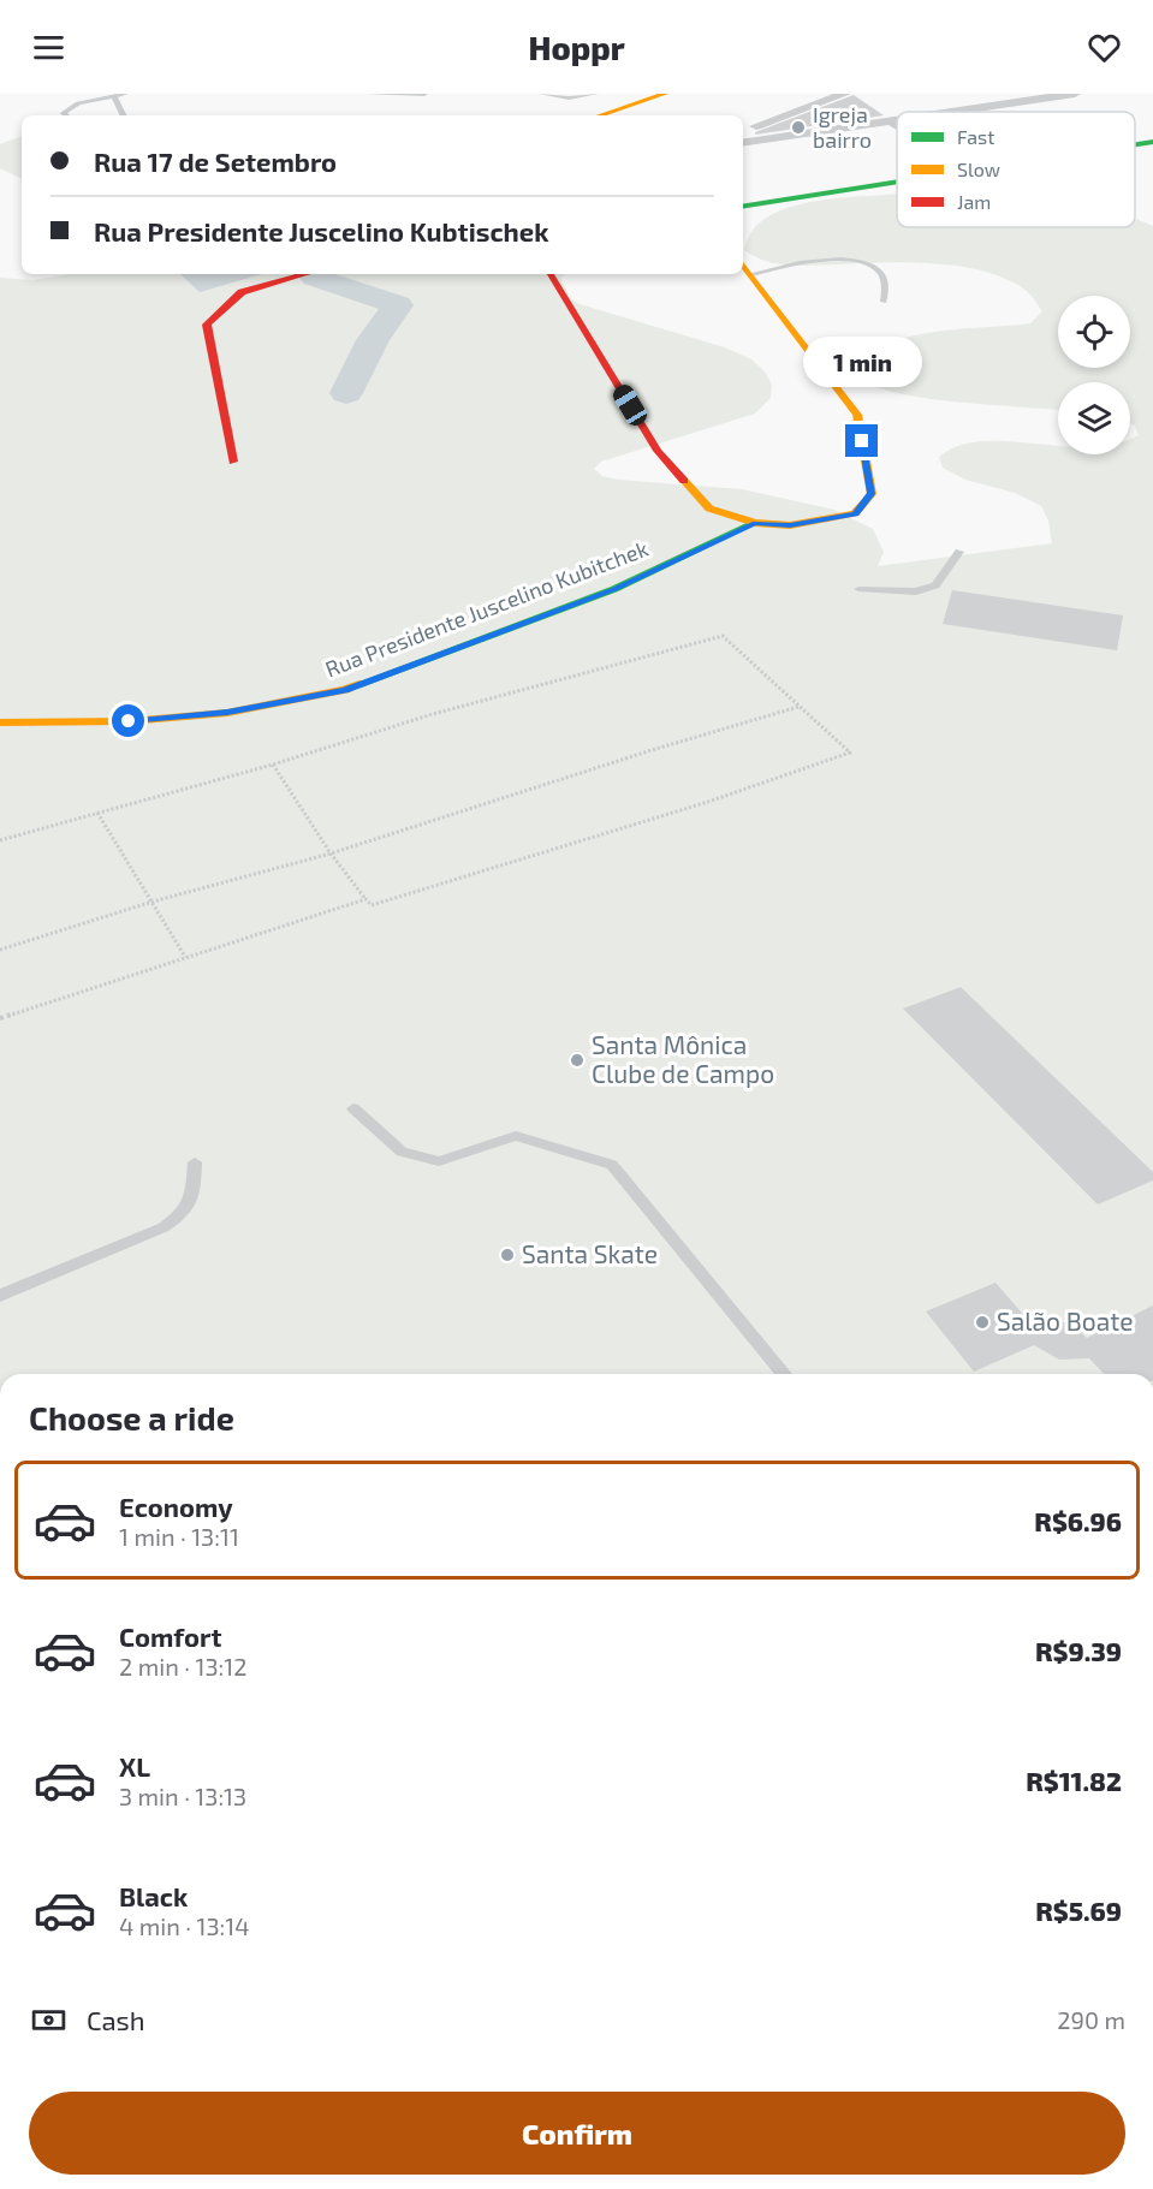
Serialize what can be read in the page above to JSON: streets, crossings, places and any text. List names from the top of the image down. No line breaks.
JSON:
{"streets":{"street":["Rua Presidente Juscelino Kubitchek"]},"places":["Igreja bairro","Santa Mônica Clube de Campo","Santa Skate","Salão Boate"],"legend":["Fast","Slow","Jam"],"page":{"header":"Hoppr","banner":["Rua 17 de Setembro","Rua Presidente Juscelino Kubtischek"],"bubble":"1 min","heading":"Choose a ride","list":[{"name":"Economy","note":"1 min · 13:11","value":"R$6.96"},{"name":"Comfort","note":"2 min · 13:12","value":"R$9.39"},{"name":"XL","note":"3 min · 13:13","value":"R$11.82"},{"name":"Black","note":"4 min · 13:14","value":"R$5.69"}],"pay":["Cash","290 m"],"buttons":"Confirm"}}
